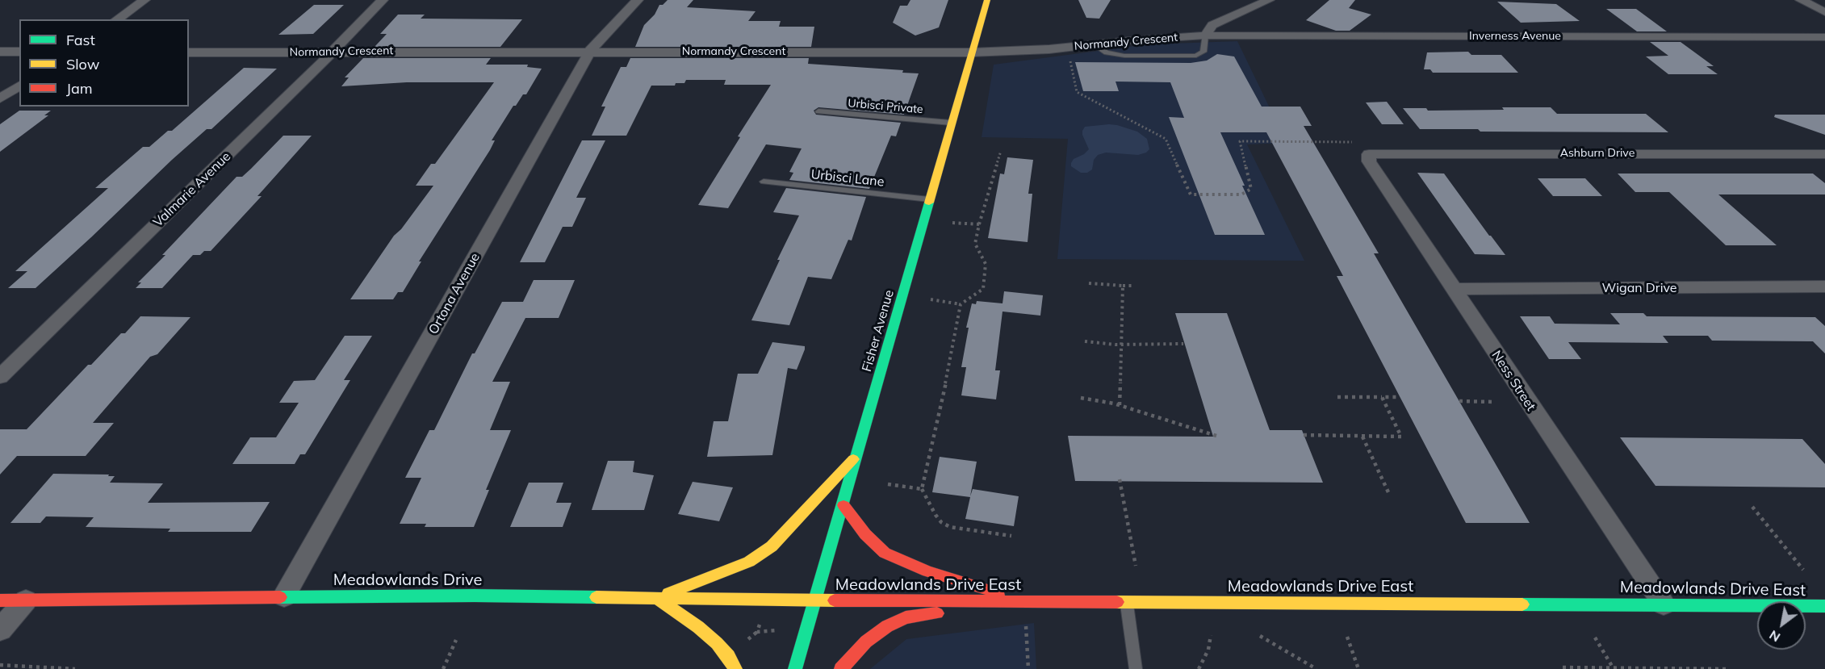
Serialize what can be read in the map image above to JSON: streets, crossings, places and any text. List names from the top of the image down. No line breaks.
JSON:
{"streets":{"main road":["Fisher Avenue","Meadowlands Drive","Meadowlands Drive East"],"street":["Inverness Avenue","Normandy Crescent","Ashburn Drive","Valmarie Avenue","Wigan Drive","Ortona Avenue","Ness Street"],"lane":["Urbisci Private","Urbisci Lane"]},"crossings":[["Inverness Avenue","Normandy Crescent"],["Normandy Crescent","Valmarie Avenue"],["Normandy Crescent","Ortona Avenue"],["Normandy Crescent","Fisher Avenue"],["Urbisci Private","Fisher Avenue"],["Ashburn Drive","Ness Street"],["Urbisci Lane","Fisher Avenue"],["Wigan Drive","Ness Street"],["Ortona Avenue","Meadowlands Drive"],["Fisher Avenue","Meadowlands Drive"],["Fisher Avenue","Meadowlands Drive East"],["Ness Street","Meadowlands Drive East"],["Meadowlands Drive","Meadowlands Drive East"]],"legend":["Fast","Slow","Jam"],"north":"bottom left"}
